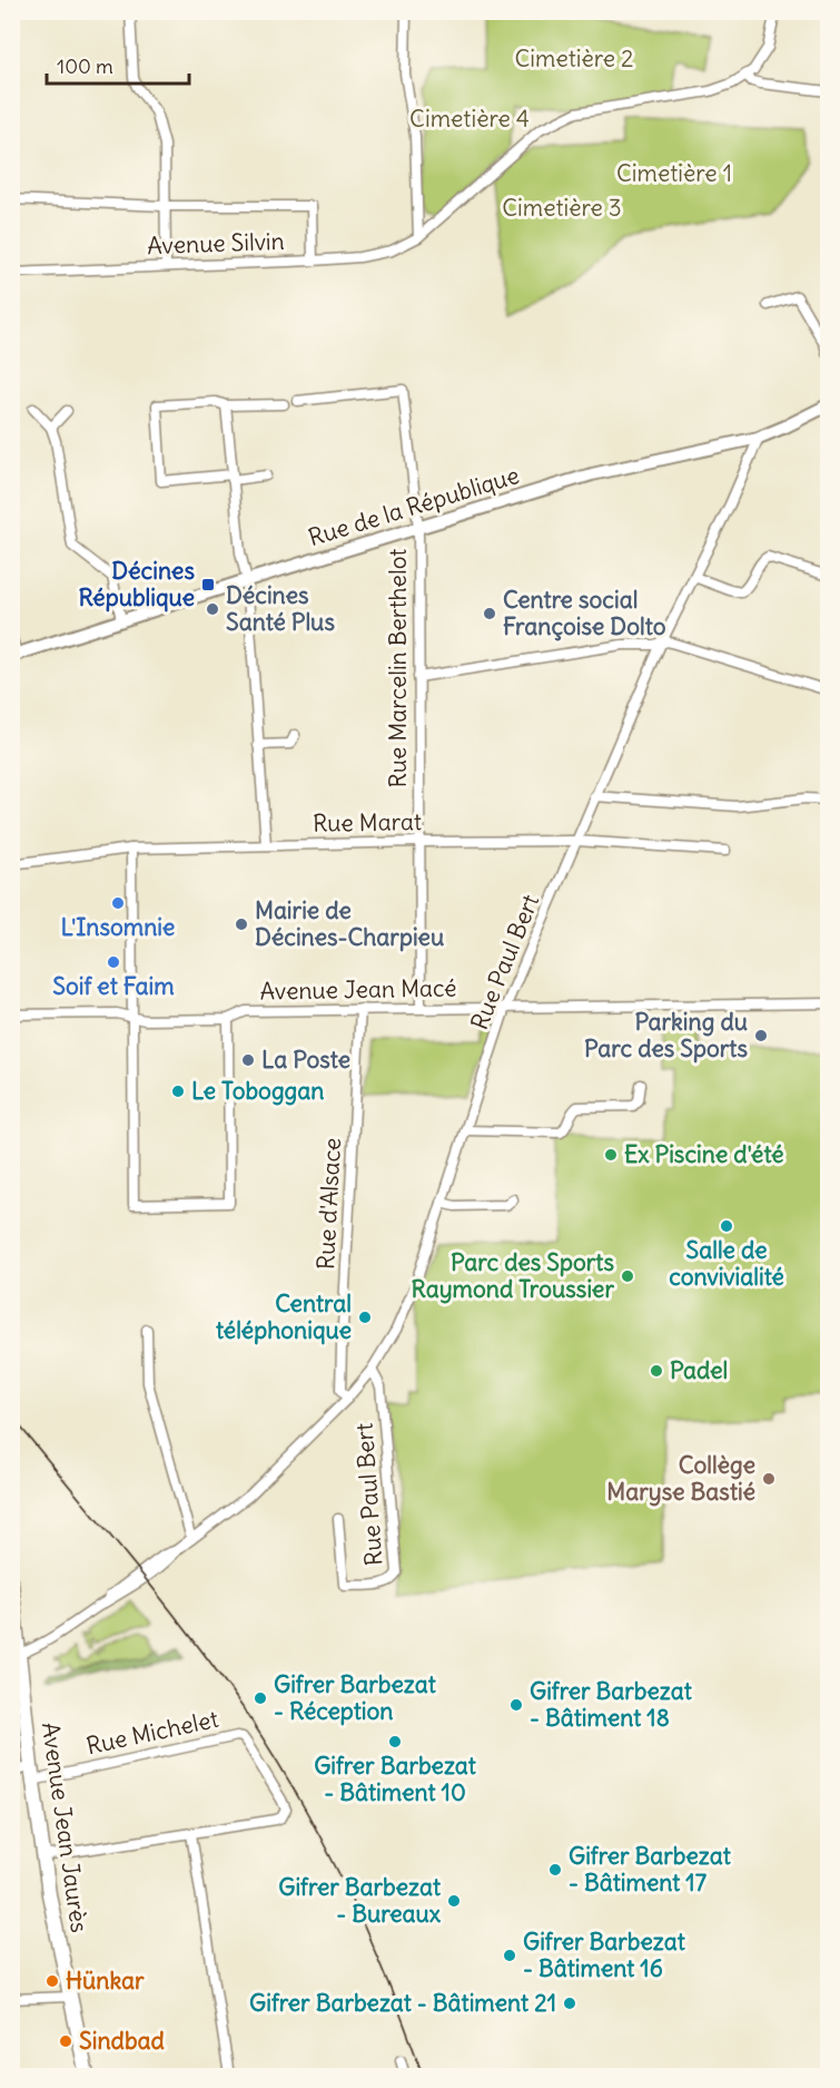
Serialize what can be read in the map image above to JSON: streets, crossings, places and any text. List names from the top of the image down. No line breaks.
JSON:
{"streets":{"main road":["Avenue Jean Jaurès"],"street":["Avenue Silvin","Rue de la République","Rue Marcelin Berthelot","Rue Marat","Rue Paul Bert","Avenue Jean Macé","Rue d'Alsace","Rue Michelet"]},"crossings":[["Rue de la République","Rue Marcelin Berthelot"],["Rue de la République","Rue Paul Bert"],["Rue Marcelin Berthelot","Rue Marat"],["Rue Marcelin Berthelot","Avenue Jean Macé"],["Rue Marat","Rue Paul Bert"],["Rue Paul Bert","Avenue Jean Macé"],["Rue Paul Bert","Rue d'Alsace"],["Rue Paul Bert","Avenue Jean Jaurès"],["Avenue Jean Macé","Rue d'Alsace"],["Rue Michelet","Avenue Jean Jaurès"]],"parks":["Cimetière 2","Cimetière 4","Cimetière 1","Cimetière 3"],"places":{"transit":["Décines République"],"other":["Décines Santé Plus","Centre social Françoise Dolto","L'Insomnie","Mairie de Décines-Charpieu","Soif et Faim","Parking du Parc des Sports","La Poste","Le Toboggan","Ex Piscine d'été","Salle de convivialité","Parc des Sports Raymond Troussier","Central téléphonique","Padel","Collège Maryse Bastié","Gifrer Barbezat - Réception","Gifrer Barbezat - Bâtiment 18","Gifrer Barbezat - Bâtiment 10","Gifrer Barbezat - Bâtiment 17","Gifrer Barbezat - Bureaux","Gifrer Barbezat - Bâtiment 16","Hünkar","Gifrer Barbezat - Bâtiment 21","Sindbad"]},"scale_bar":"100 m"}
